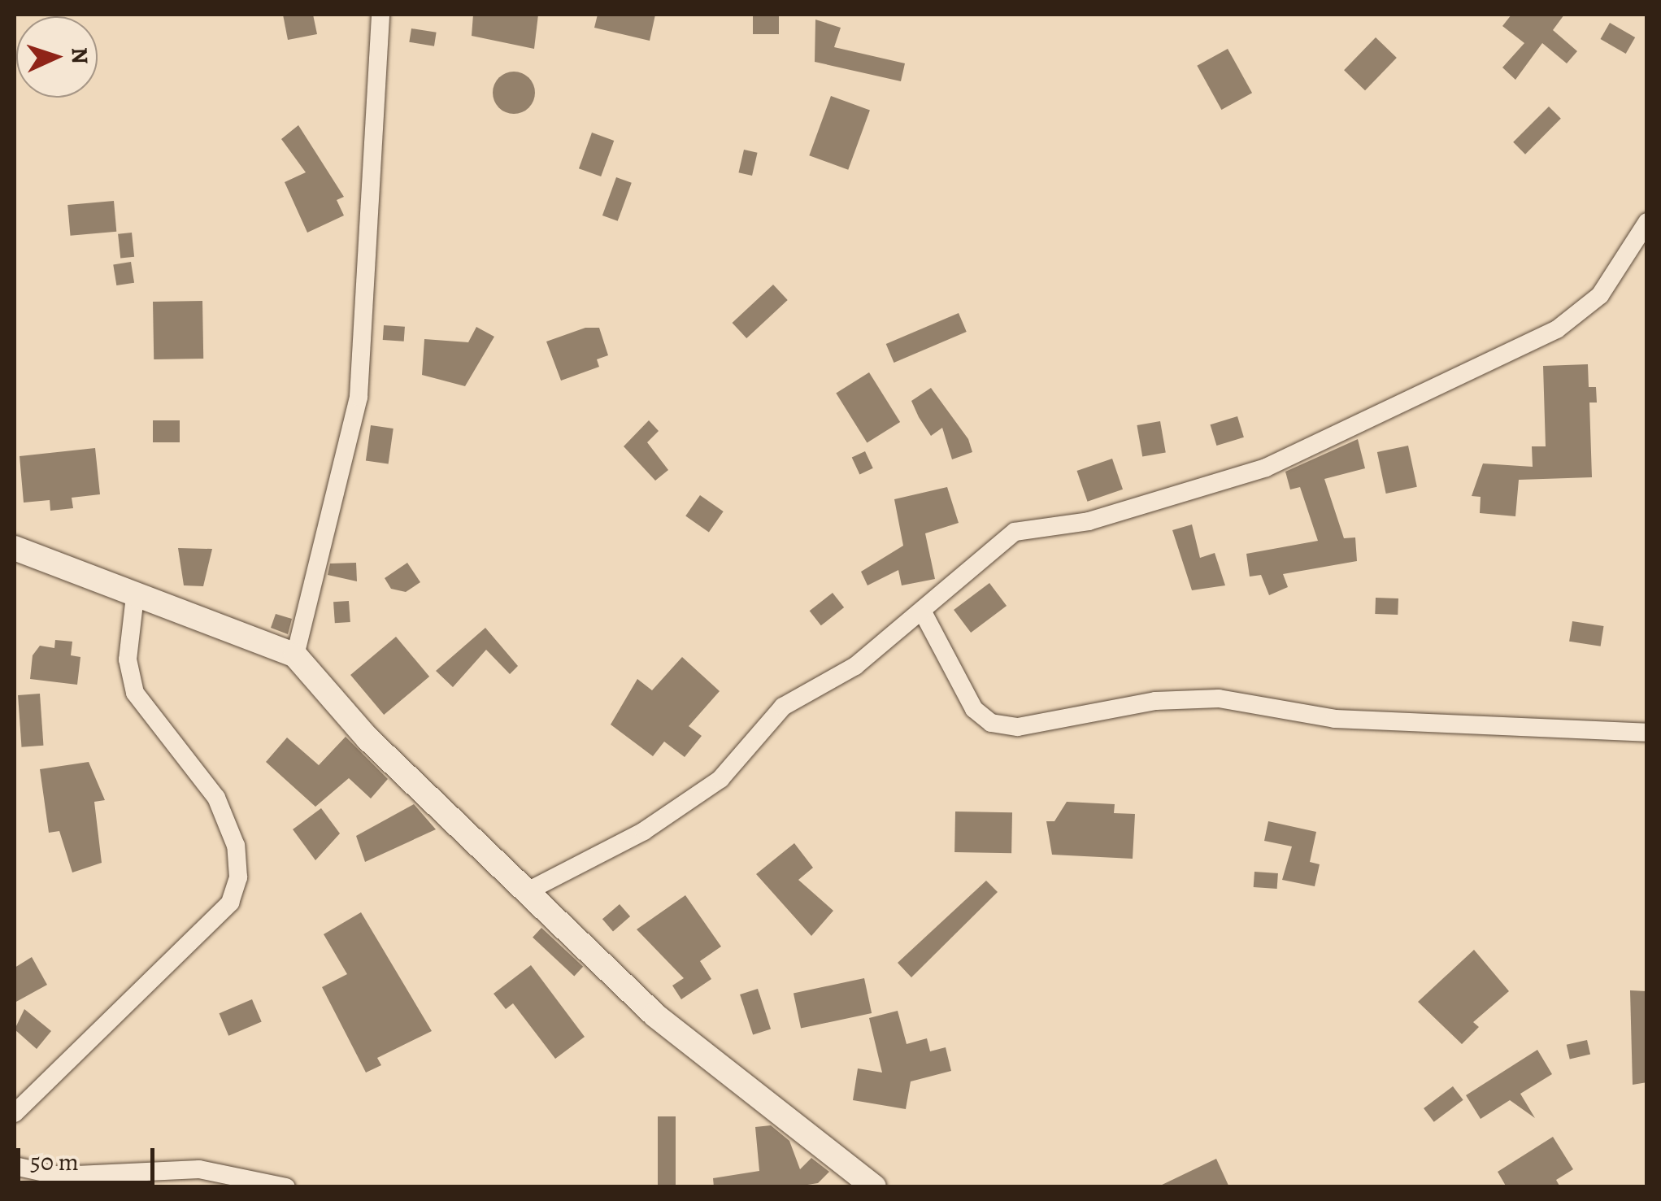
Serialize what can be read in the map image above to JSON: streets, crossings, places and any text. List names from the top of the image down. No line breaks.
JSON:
{"scale_bar":"50 m","north":"right"}
